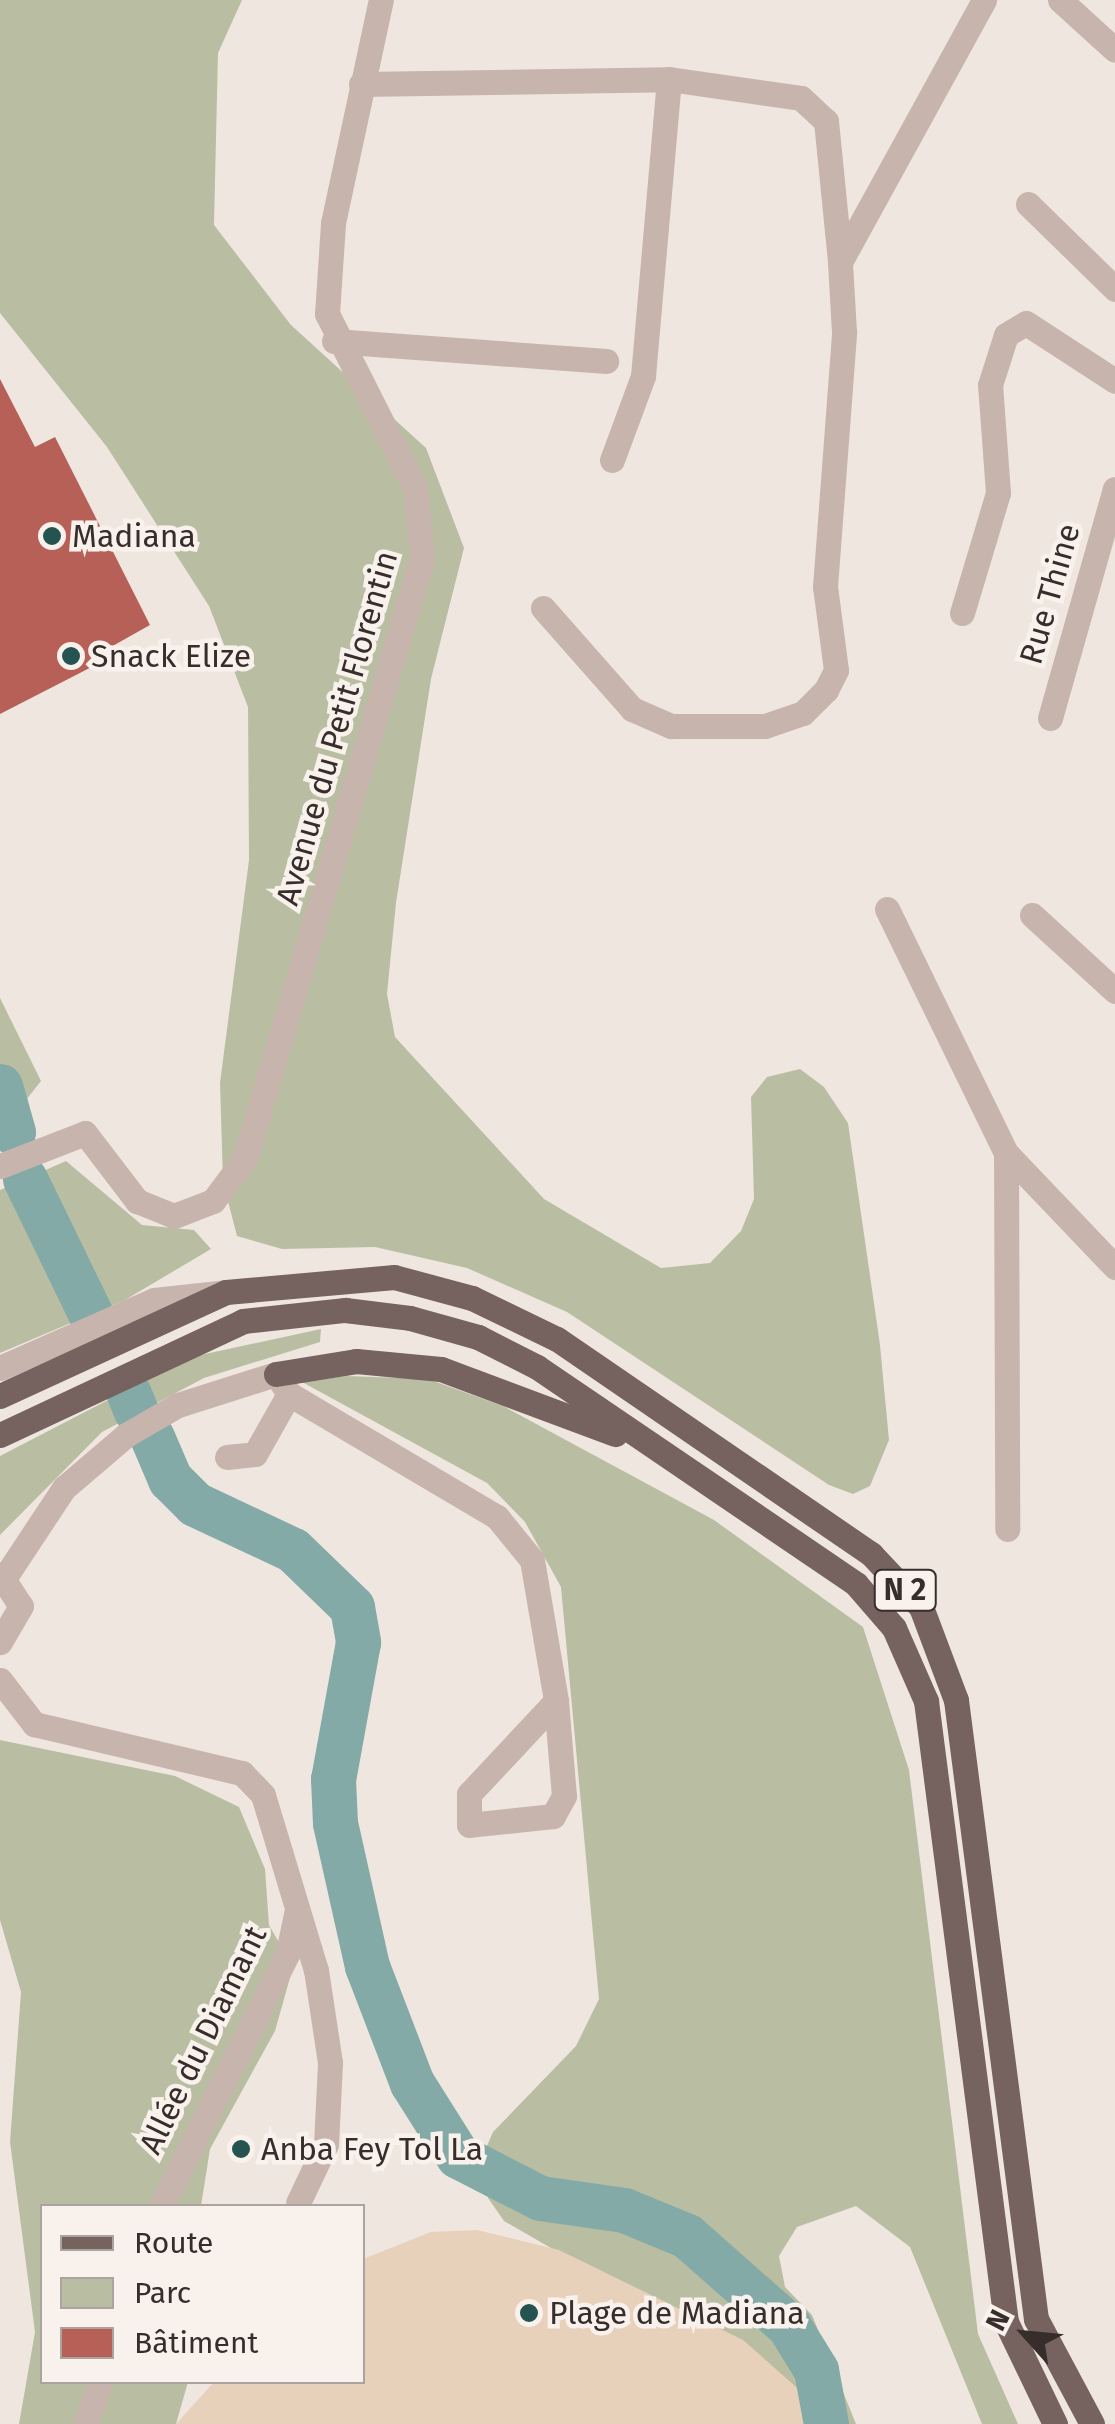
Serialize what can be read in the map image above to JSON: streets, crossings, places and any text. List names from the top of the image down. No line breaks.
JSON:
{"streets":{"main road":["N 2"],"street":["Rue Thine","Avenue du Petit Florentin","Allée du Diamant"]},"places":["Madiana","Snack Elize","Anba Fey Tol La","Plage de Madiana"],"legend":["Route","Parc","Bâtiment"],"north":"top left"}
